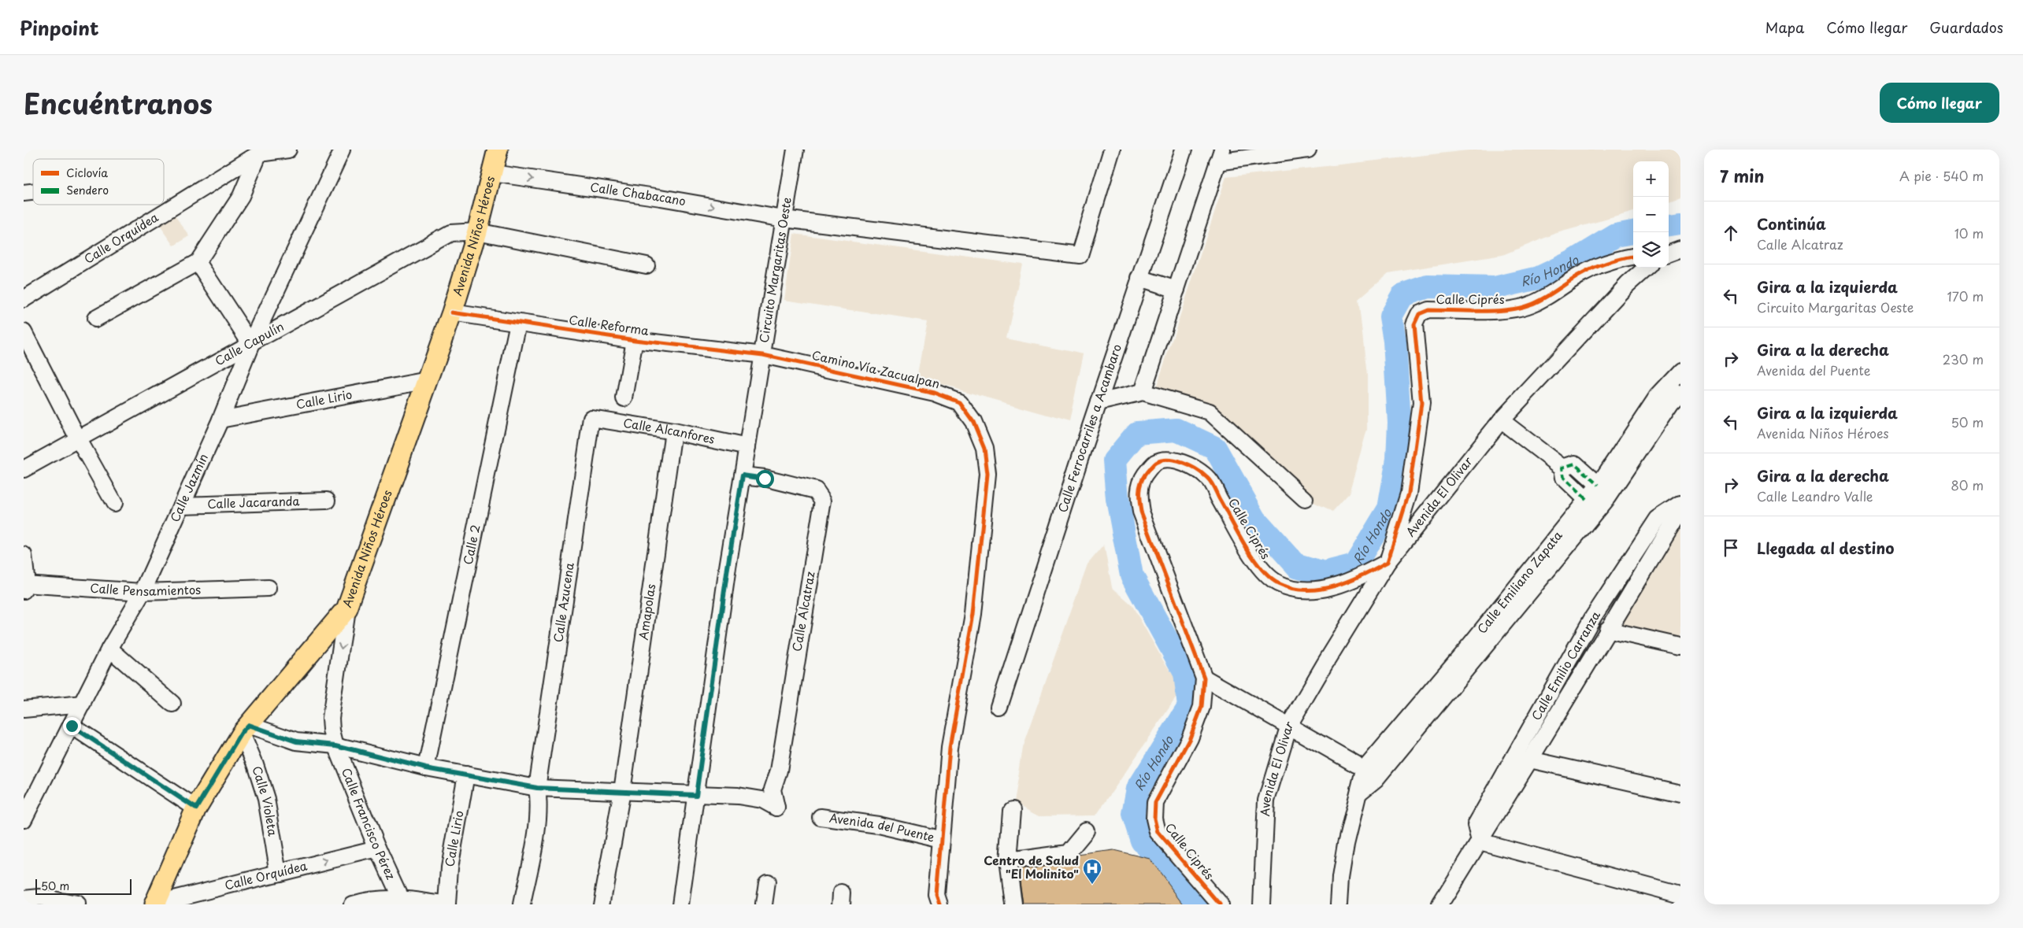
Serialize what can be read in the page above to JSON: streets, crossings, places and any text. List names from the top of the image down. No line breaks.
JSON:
{"streets":{"main road":["Avenida Niños Héroes"],"street":["Calle Chabacano","Calle Orquídea","Circuito Margaritas Oeste","Calle Ciprés","Calle Reforma","Calle Capulín","Camino Vía Zacualpan","Calle Lirio","Calle Ferrocarriles a Acambaro","Calle Alcanfores","Calle Jazmín","Avenida El Olivar","Calle Jacaranda","Calle 2","Calle Emiliano Zapata","Calle Pensamientos","Calle Azucena","Amapolas","Calle Alcatraz","Calle Emilio Carranza","Calle Violeta","Calle Francisco Pérez","Avenida del Puente"]},"crossings":[["Calle Chabacano","Avenida Niños Héroes"],["Calle Chabacano","Circuito Margaritas Oeste"],["Avenida Niños Héroes","Calle Orquídea"],["Avenida Niños Héroes","Calle Reforma"],["Avenida Niños Héroes","Calle Capulín"],["Avenida Niños Héroes","Calle Lirio"],["Avenida Niños Héroes","Calle Violeta"],["Avenida Niños Héroes","Calle Francisco Pérez"],["Calle Orquídea","Calle Violeta"],["Calle Orquídea","Calle Francisco Pérez"],["Circuito Margaritas Oeste","Calle Reforma"],["Circuito Margaritas Oeste","Camino Vía Zacualpan"],["Circuito Margaritas Oeste","Calle Alcanfores"],["Circuito Margaritas Oeste","Calle Alcatraz"],["Calle Ciprés","Avenida El Olivar"],["Calle Reforma","Camino Vía Zacualpan"],["Calle Reforma","Calle 2"],["Calle Capulín","Calle Jazmín"],["Camino Vía Zacualpan","Avenida del Puente"],["Calle Lirio","Calle Jazmín"],["Calle Alcanfores","Calle Azucena"],["Calle Alcanfores","Amapolas"],["Calle Jazmín","Calle Jacaranda"],["Calle Jazmín","Calle Pensamientos"]],"one_way":["Calle Chabacano","Calle Francisco Pérez"],"water":["Río Hondo"],"places":{"hospital":["Centro de Salud \"El Molinito\""]},"legend":["Ciclovía","Sendero"],"scale_bar":"50 m","page":{"header":"Pinpoint","nav":["Mapa","Cómo llegar","Guardados"],"title":"Encuéntranos","buttons":"Cómo llegar","heading":["7 min","A pie · 540 m"],"map_buttons":["+","−"],"list":[["Continúa","Calle Alcatraz","10 m"],["Gira a la izquierda","Circuito Margaritas Oeste","170 m"],["Gira a la derecha","Avenida del Puente","230 m"],["Gira a la izquierda","Avenida Niños Héroes","50 m"],["Gira a la derecha","Calle Leandro Valle","80 m"],"Llegada al destino"],"scale":"50 m"}}
